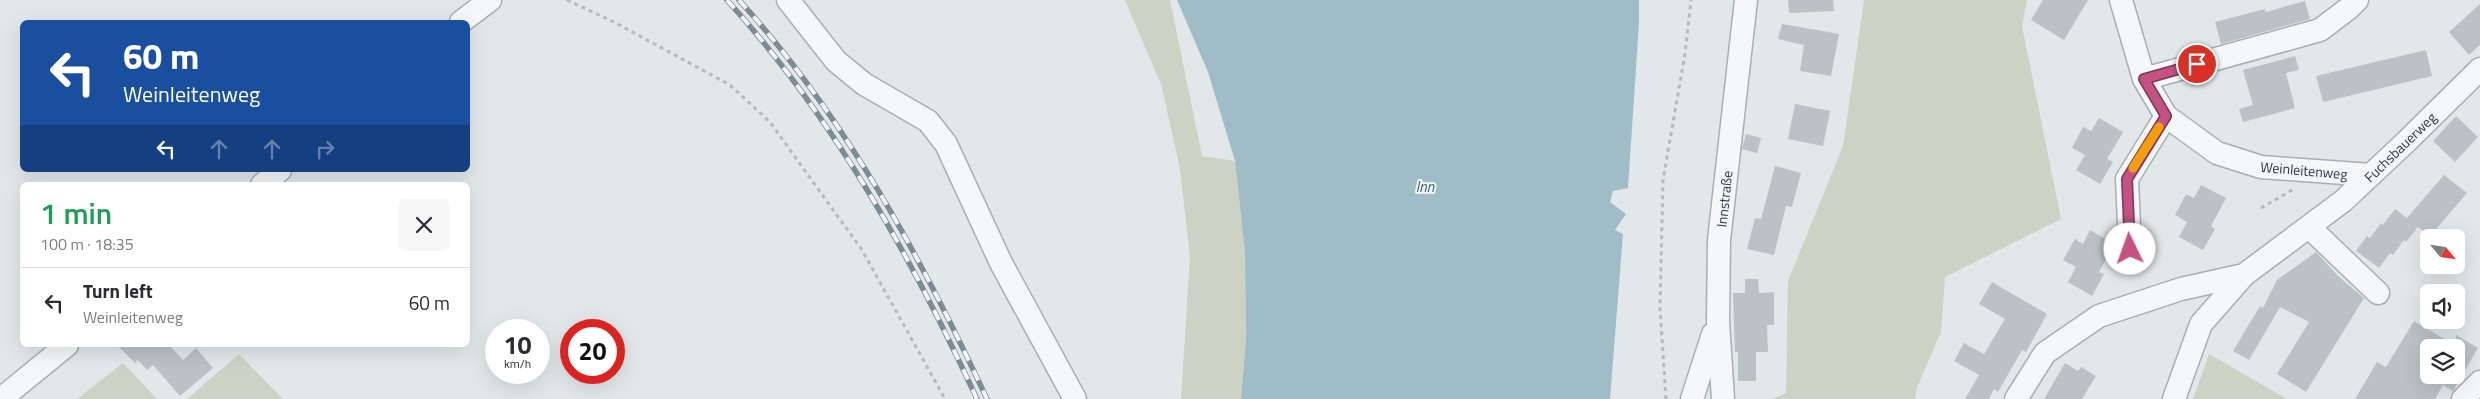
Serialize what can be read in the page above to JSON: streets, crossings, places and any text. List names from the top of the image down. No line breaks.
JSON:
{"streets":{"street":["Fuchsbauerweg","Weinleitenweg","Innstraße"]},"crossings":[["Fuchsbauerweg","Weinleitenweg"]],"water":["Inn"],"north":"bottom right","page":{"turn":["60 m","Weinleitenweg"],"heading":["1 min","100 m · 18:35"],"list":[{"name":"Turn left","note":"Weinleitenweg","value":"60 m"}],"speed":"10 km/h","limit":"20"}}
